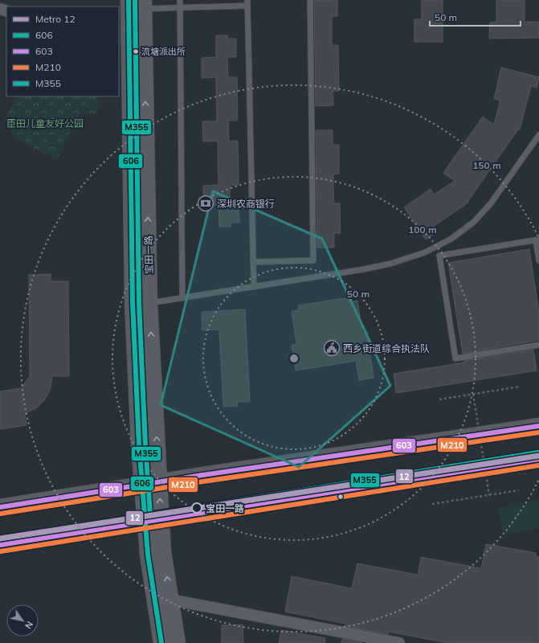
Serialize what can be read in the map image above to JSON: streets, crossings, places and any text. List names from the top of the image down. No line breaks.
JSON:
{"streets":{"main road":["宝田一路"]},"parks":["臣田儿童友好公园"],"places":{"other":["流塘派出所","宝田一路"],"bank":["深圳农商银行"],"public building":["西乡街道综合执法队"]},"lines":["transit line 606","transit line M355","transit line 603","transit line M210","metro line 12"],"legend":["Metro 12","606","603","M210","M355"],"scale_bar":"50 m","north":"bottom right","rings":["150 m","100 m","50 m"]}
